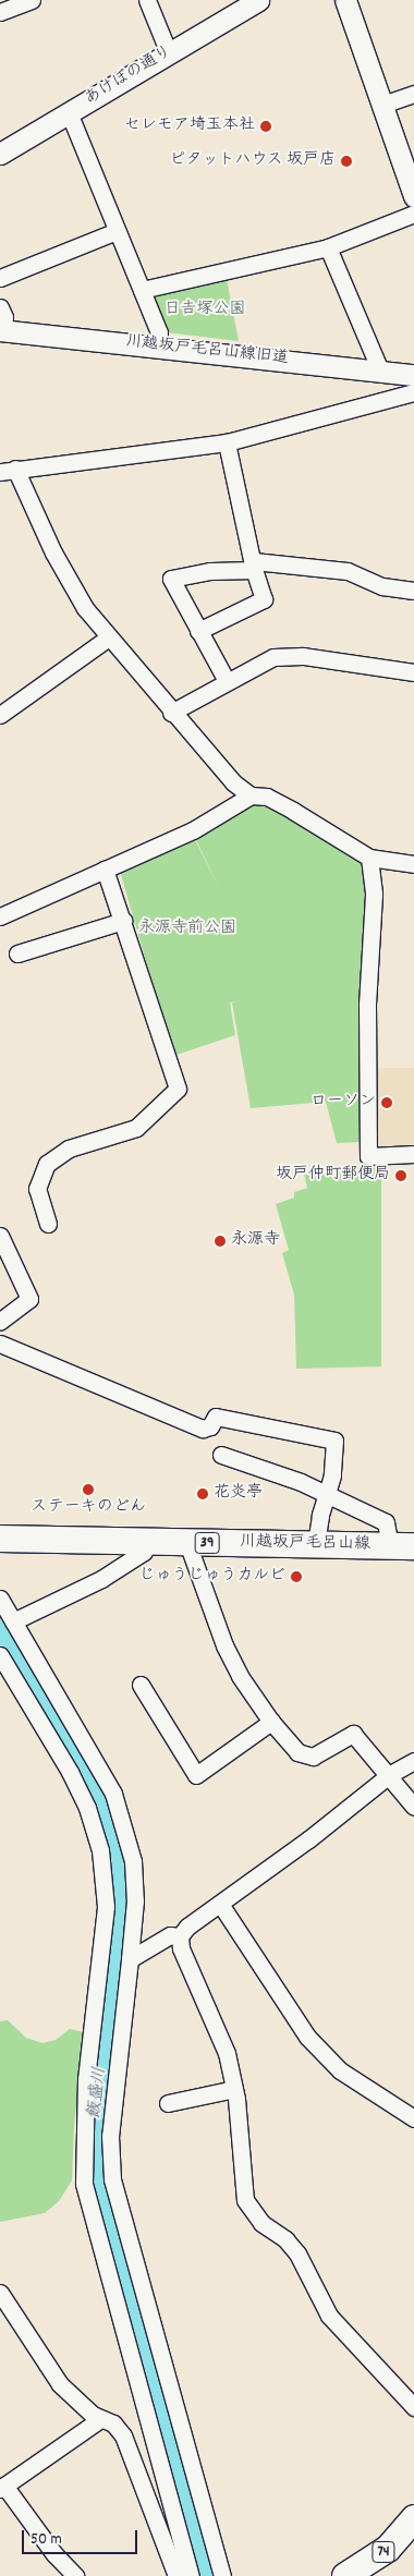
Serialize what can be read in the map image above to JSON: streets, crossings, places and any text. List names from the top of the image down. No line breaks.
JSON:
{"streets":{"main road":["39","川越坂戸毛呂山線","74"],"street":["あけぼの通り","川越坂戸毛呂山線旧道"]},"water":["飯盛川"],"parks":["日𠮷塚公園","永源寺前公園"],"places":["セレモア埼玉本社","ピタットハウス 坂戸店","ローソン","坂戸仲町郵便局","永源寺","ステーキのどん","花炎亭","じゅうじゅうカルビ"],"scale_bar":"50 m"}
